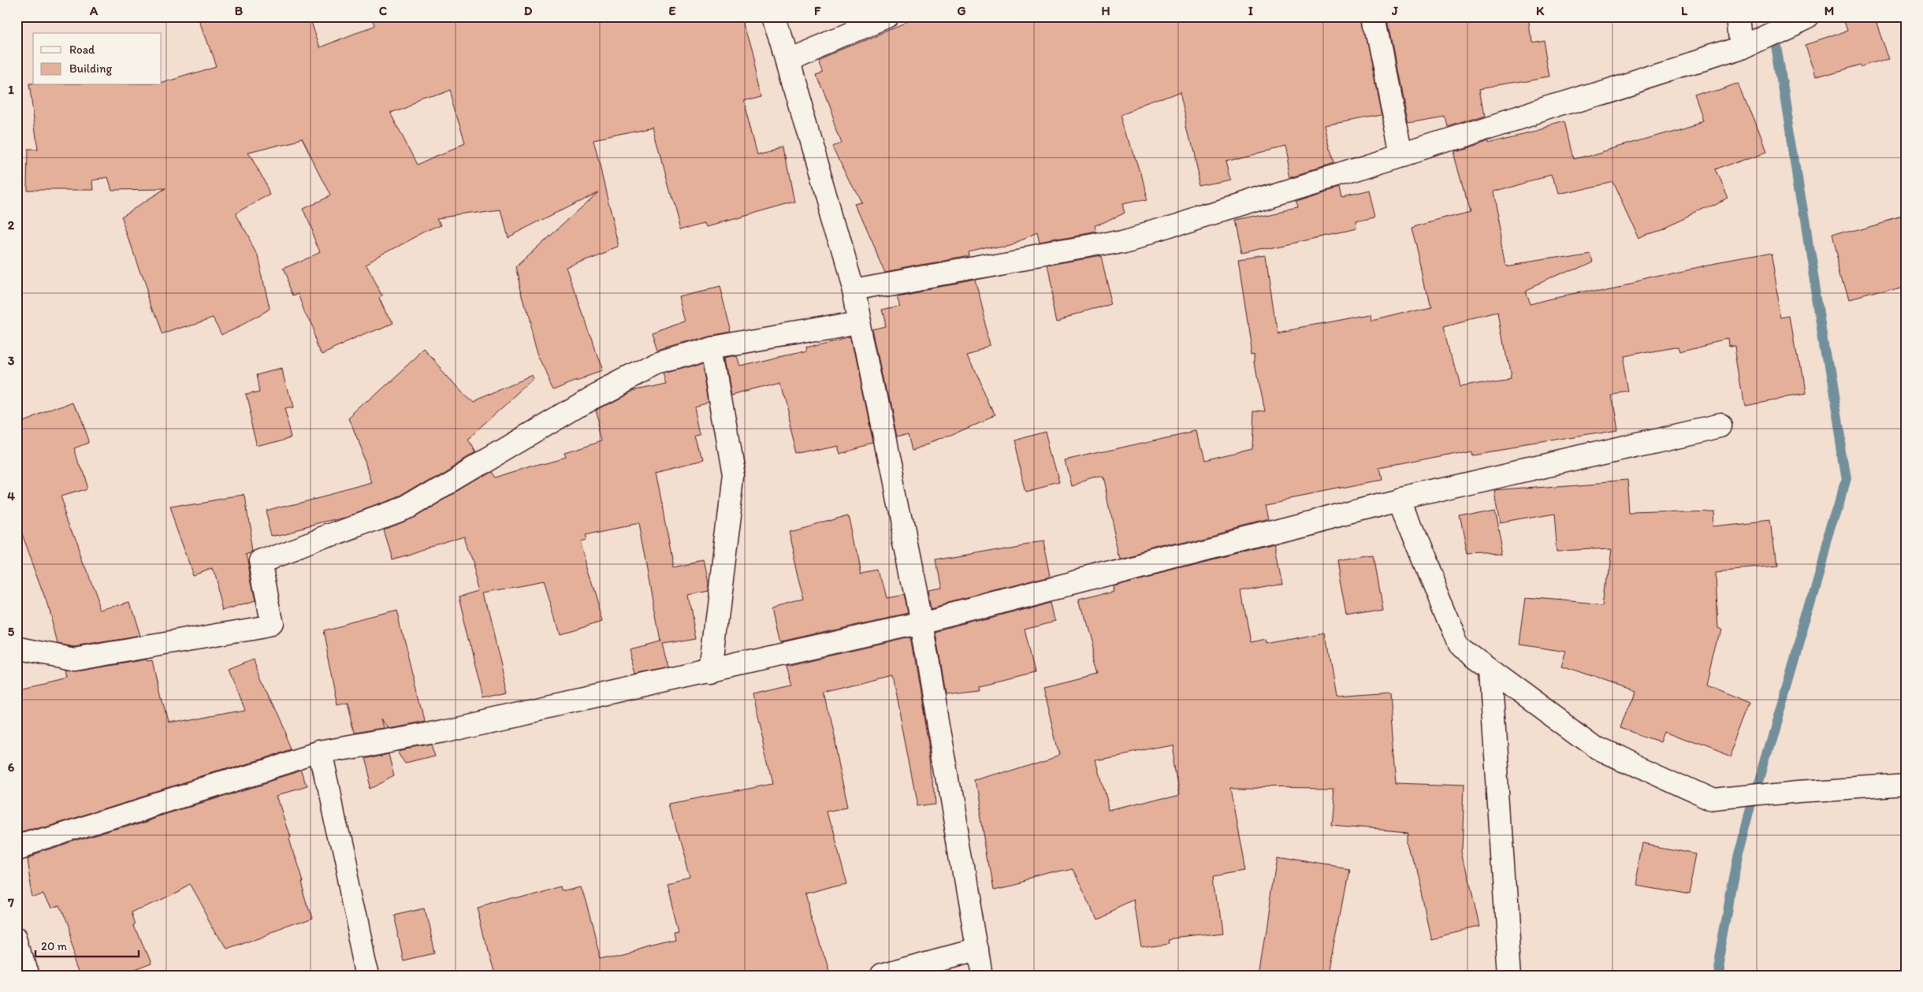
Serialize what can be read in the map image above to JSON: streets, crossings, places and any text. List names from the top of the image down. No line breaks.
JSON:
{"legend":["Road","Building"],"scale_bar":"20 m","grid":{"columns":["A","B","C","D","E","F","G","H","I","J","K","L","M"],"rows":["1","2","3","4","5","6","7"]}}
